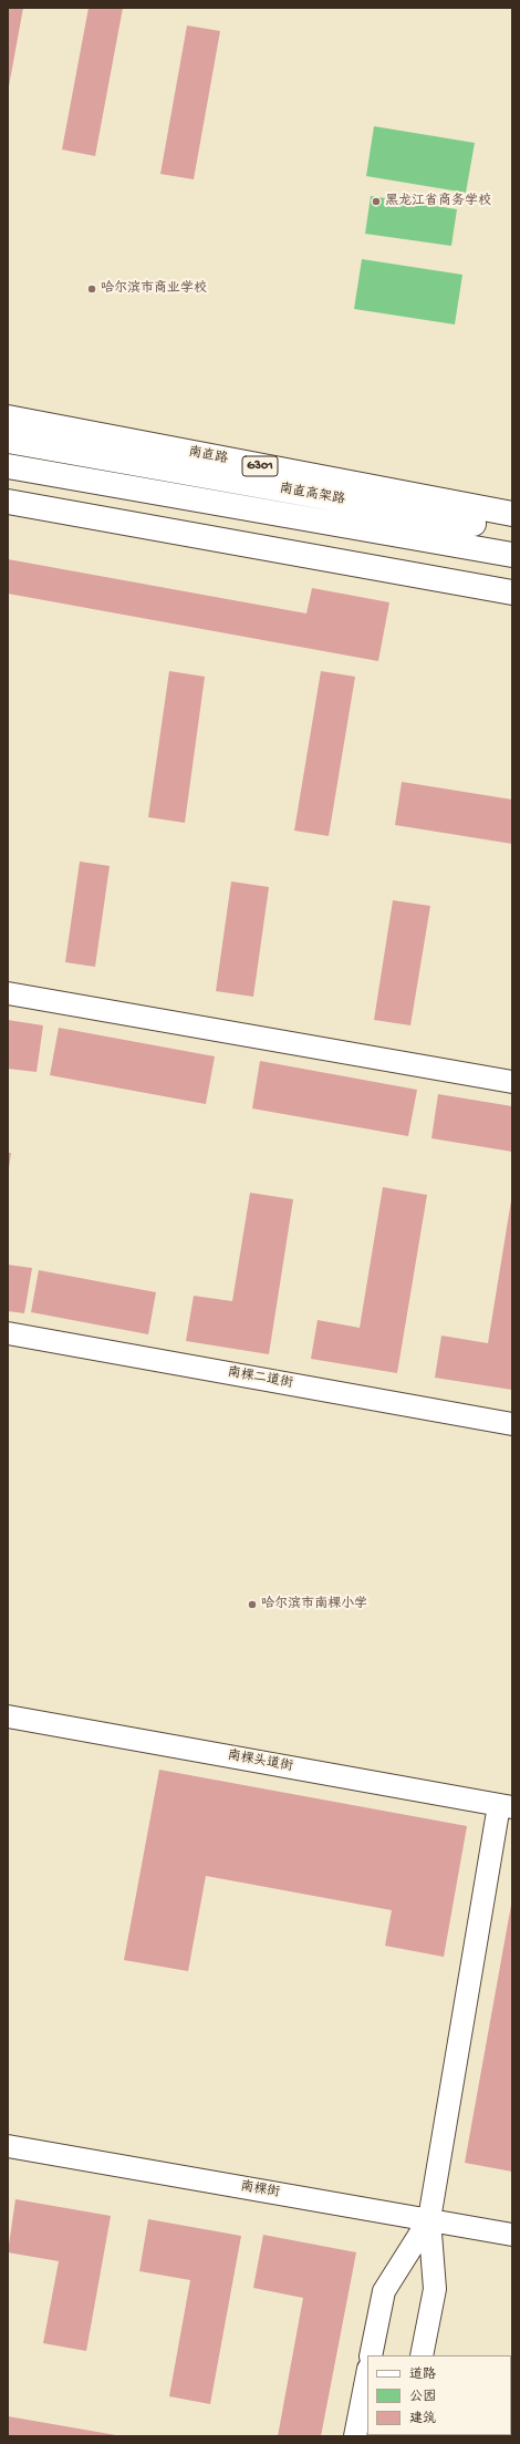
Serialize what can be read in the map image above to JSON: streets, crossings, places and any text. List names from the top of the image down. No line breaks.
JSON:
{"streets":{"highway":["南直路","G301","南直高架路"],"street":["南棵二道街","南棵头道街","南棵街"]},"places":["黑龙江省商务学校","哈尔滨市商业学校","哈尔滨市南棵小学"],"legend":["道路","公园","建筑"]}
